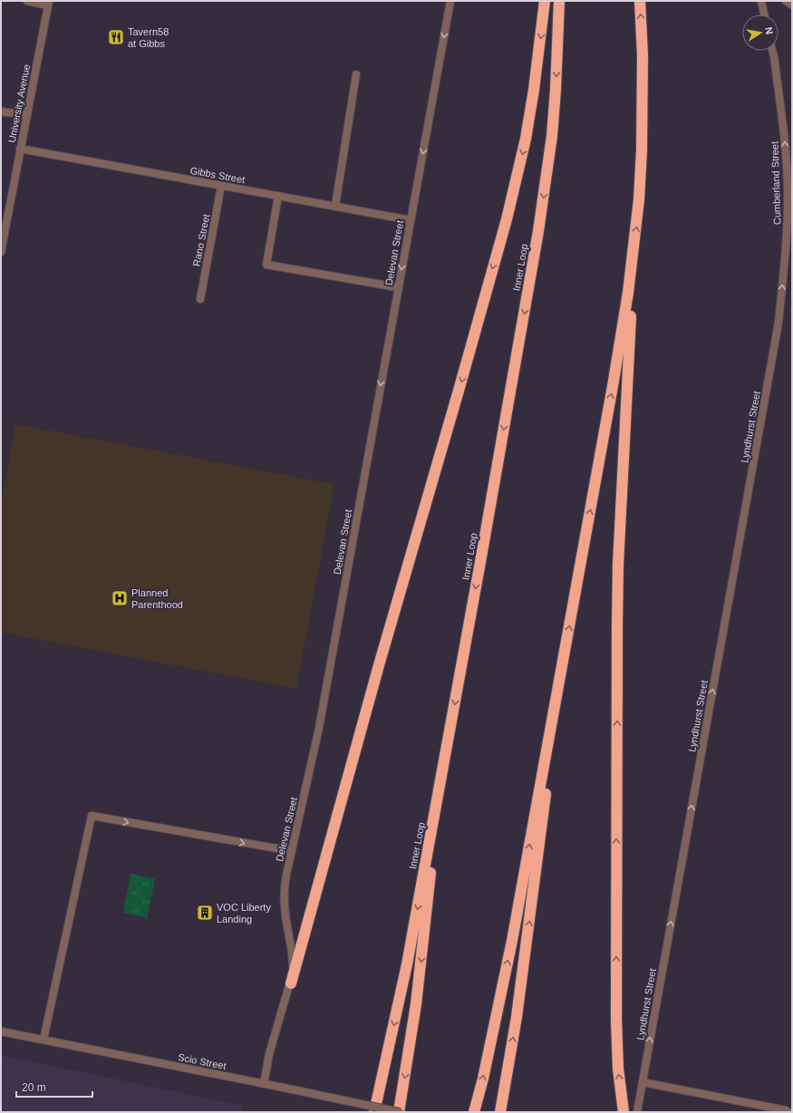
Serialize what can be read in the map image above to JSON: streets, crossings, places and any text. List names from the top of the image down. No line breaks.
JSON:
{"streets":{"highway":["Inner Loop"],"street":["University Avenue","Gibbs Street","Cumberland Street","Rano Street","Delevan Street","Lyndhurst Street","Scio Street"]},"crossings":[["University Avenue","Gibbs Street"],["Gibbs Street","Rano Street"],["Gibbs Street","Delevan Street"],["Cumberland Street","Lyndhurst Street"],["Delevan Street","Scio Street"]],"one_way":["Cumberland Street","Delevan Street","Lyndhurst Street"],"places":{"restaurant":["Tavern58 at Gibbs"],"hospital":["Planned Parenthood"],"building":["VOC Liberty Landing"]},"scale_bar":"20 m","north":"right"}
